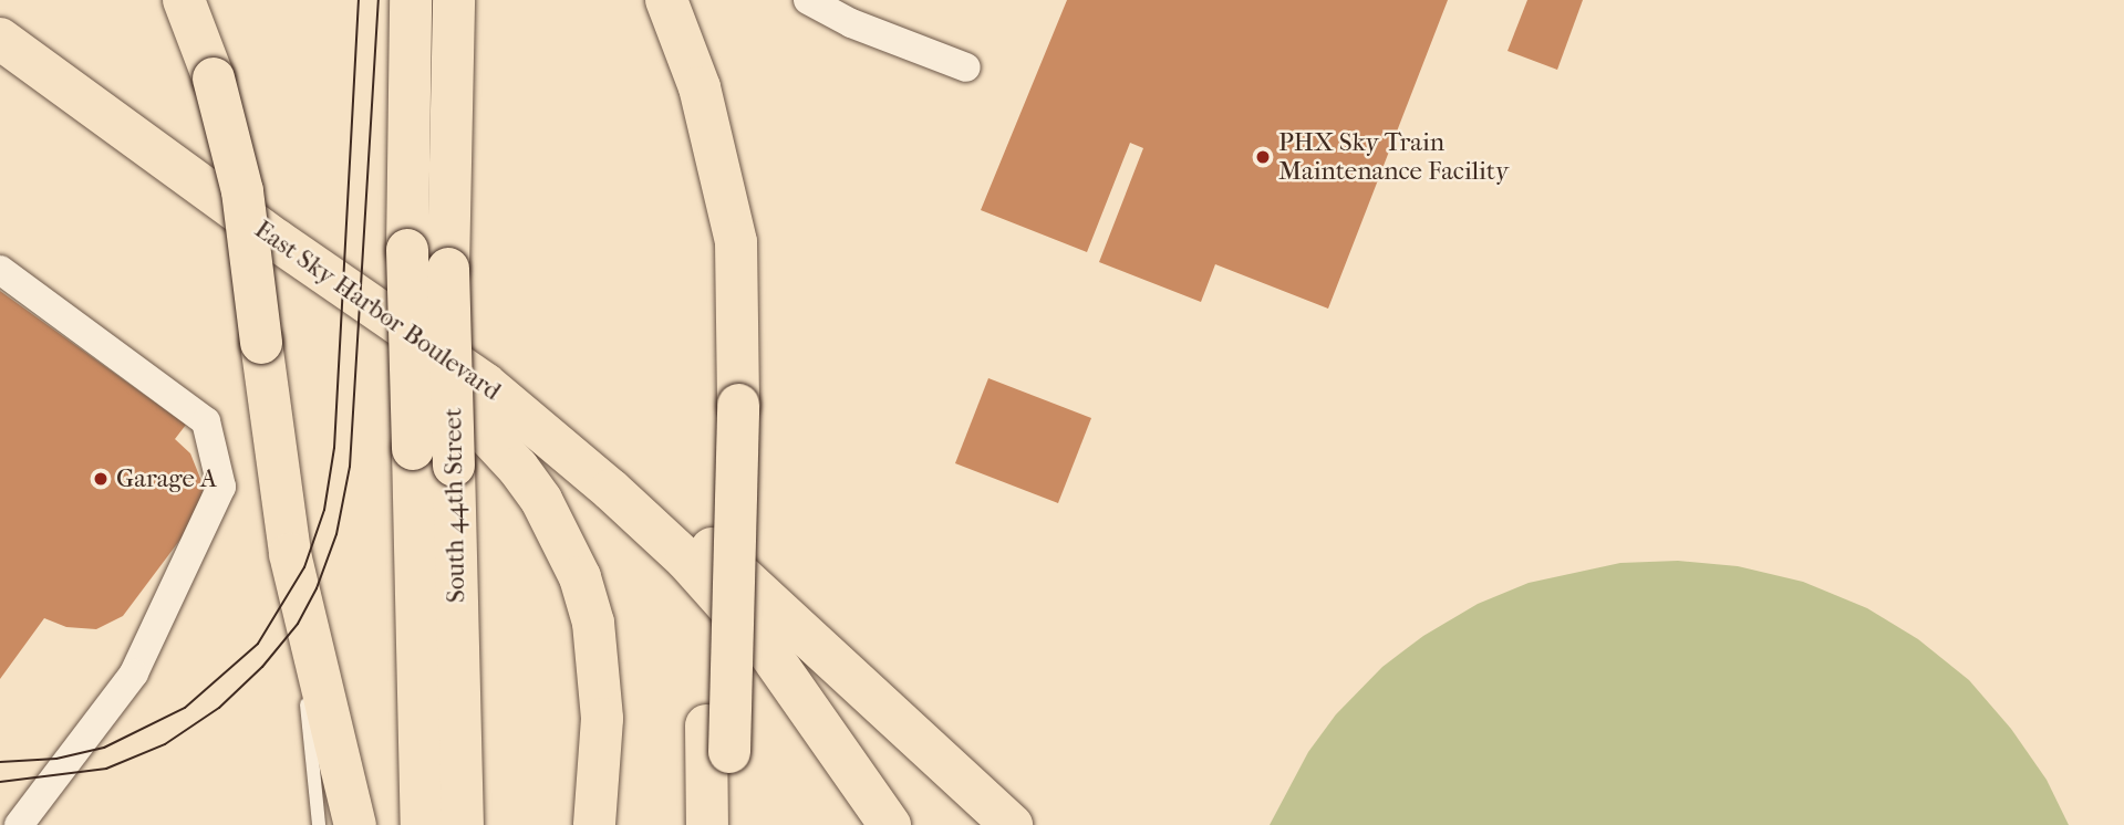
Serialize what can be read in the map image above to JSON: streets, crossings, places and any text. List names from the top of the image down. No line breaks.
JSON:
{"streets":{"main road":["East Sky Harbor Boulevard","South 44th Street"]},"places":["PHX Sky Train Maintenance Facility","Garage A"]}
